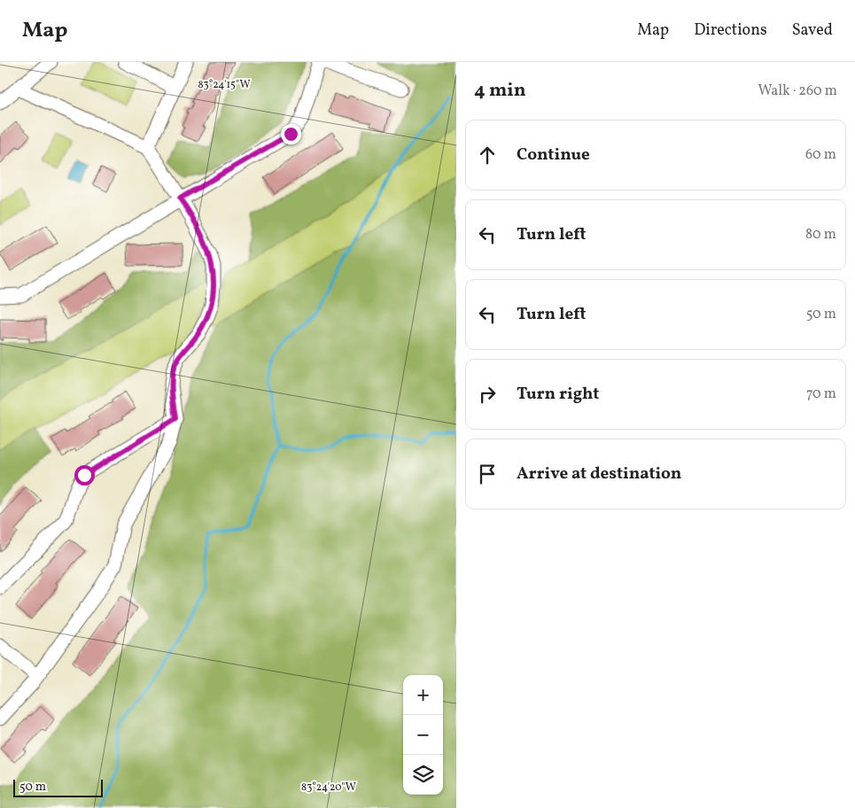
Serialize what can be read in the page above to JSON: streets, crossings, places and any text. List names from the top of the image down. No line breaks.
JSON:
{"scale_bar":"50 m","page":{"header":"Map","nav":["Map","Directions","Saved"],"heading":["4 min","Walk · 260 m"],"list":[["Continue","60 m"],["Turn left","80 m"],["Turn left","50 m"],["Turn right","70 m"],"Arrive at destination"],"map_buttons":["+","−"],"scale":"50 m"},"coordinates":["83°24'15\"W","83°24'20\"W"]}
